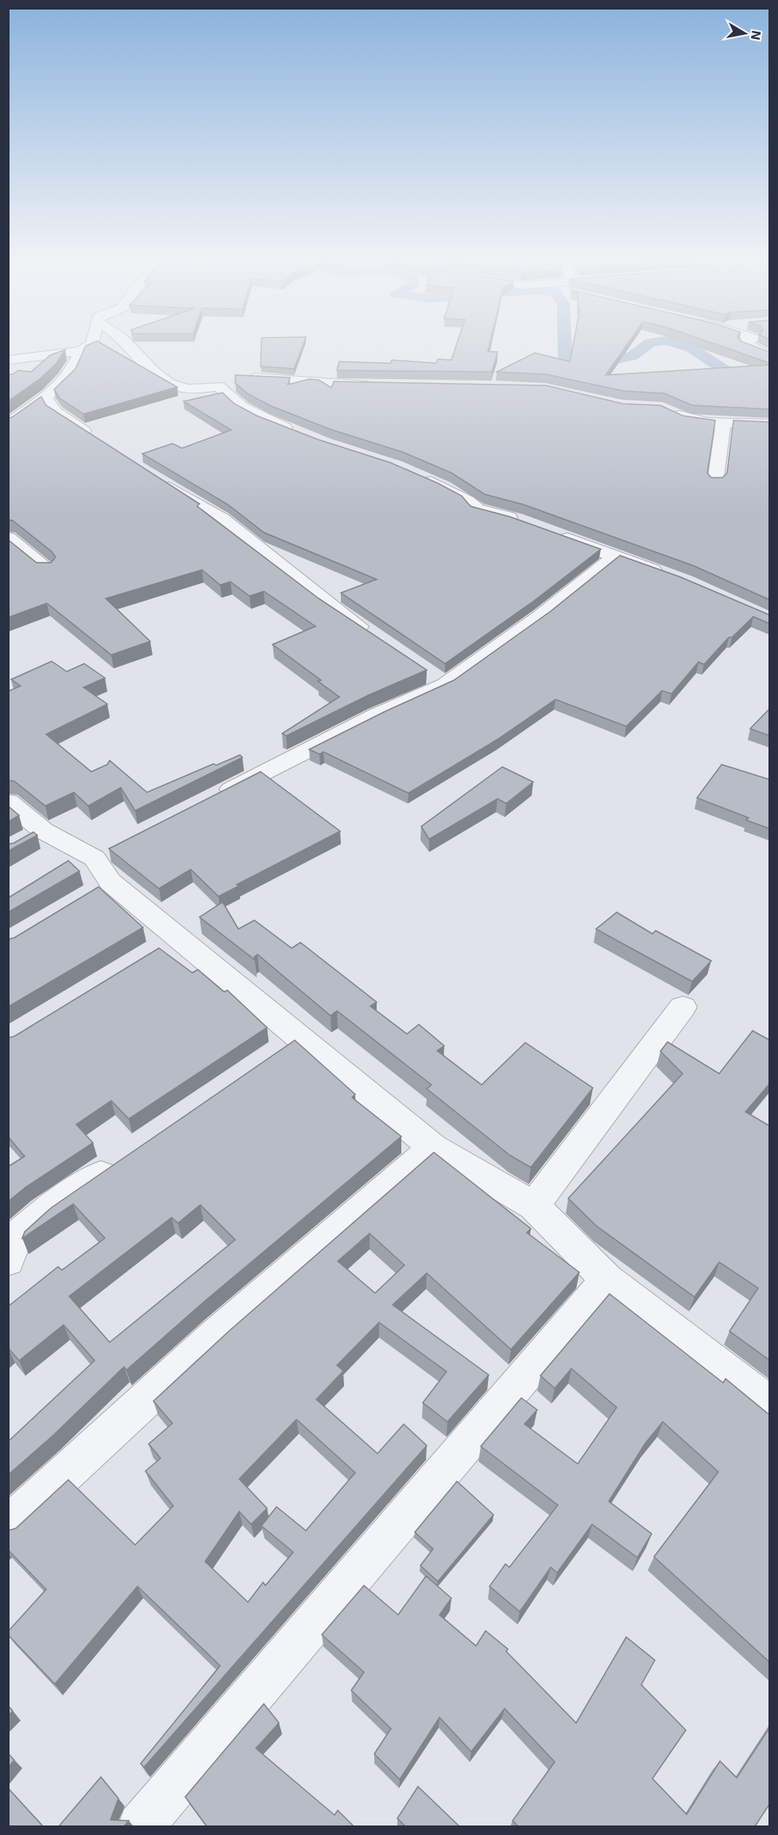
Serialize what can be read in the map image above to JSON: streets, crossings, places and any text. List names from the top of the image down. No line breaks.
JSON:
{"north":"right"}
